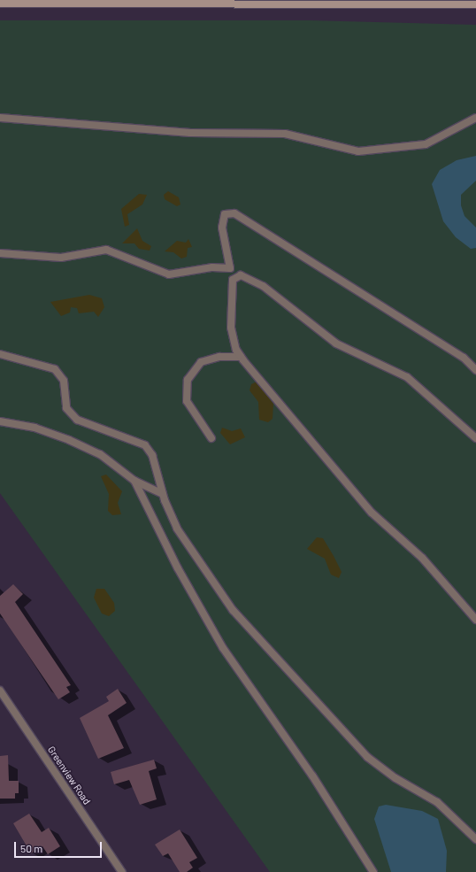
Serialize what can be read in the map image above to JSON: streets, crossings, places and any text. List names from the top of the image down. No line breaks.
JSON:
{"streets":{"street":["Greenview Road"]},"scale_bar":"50 m"}
